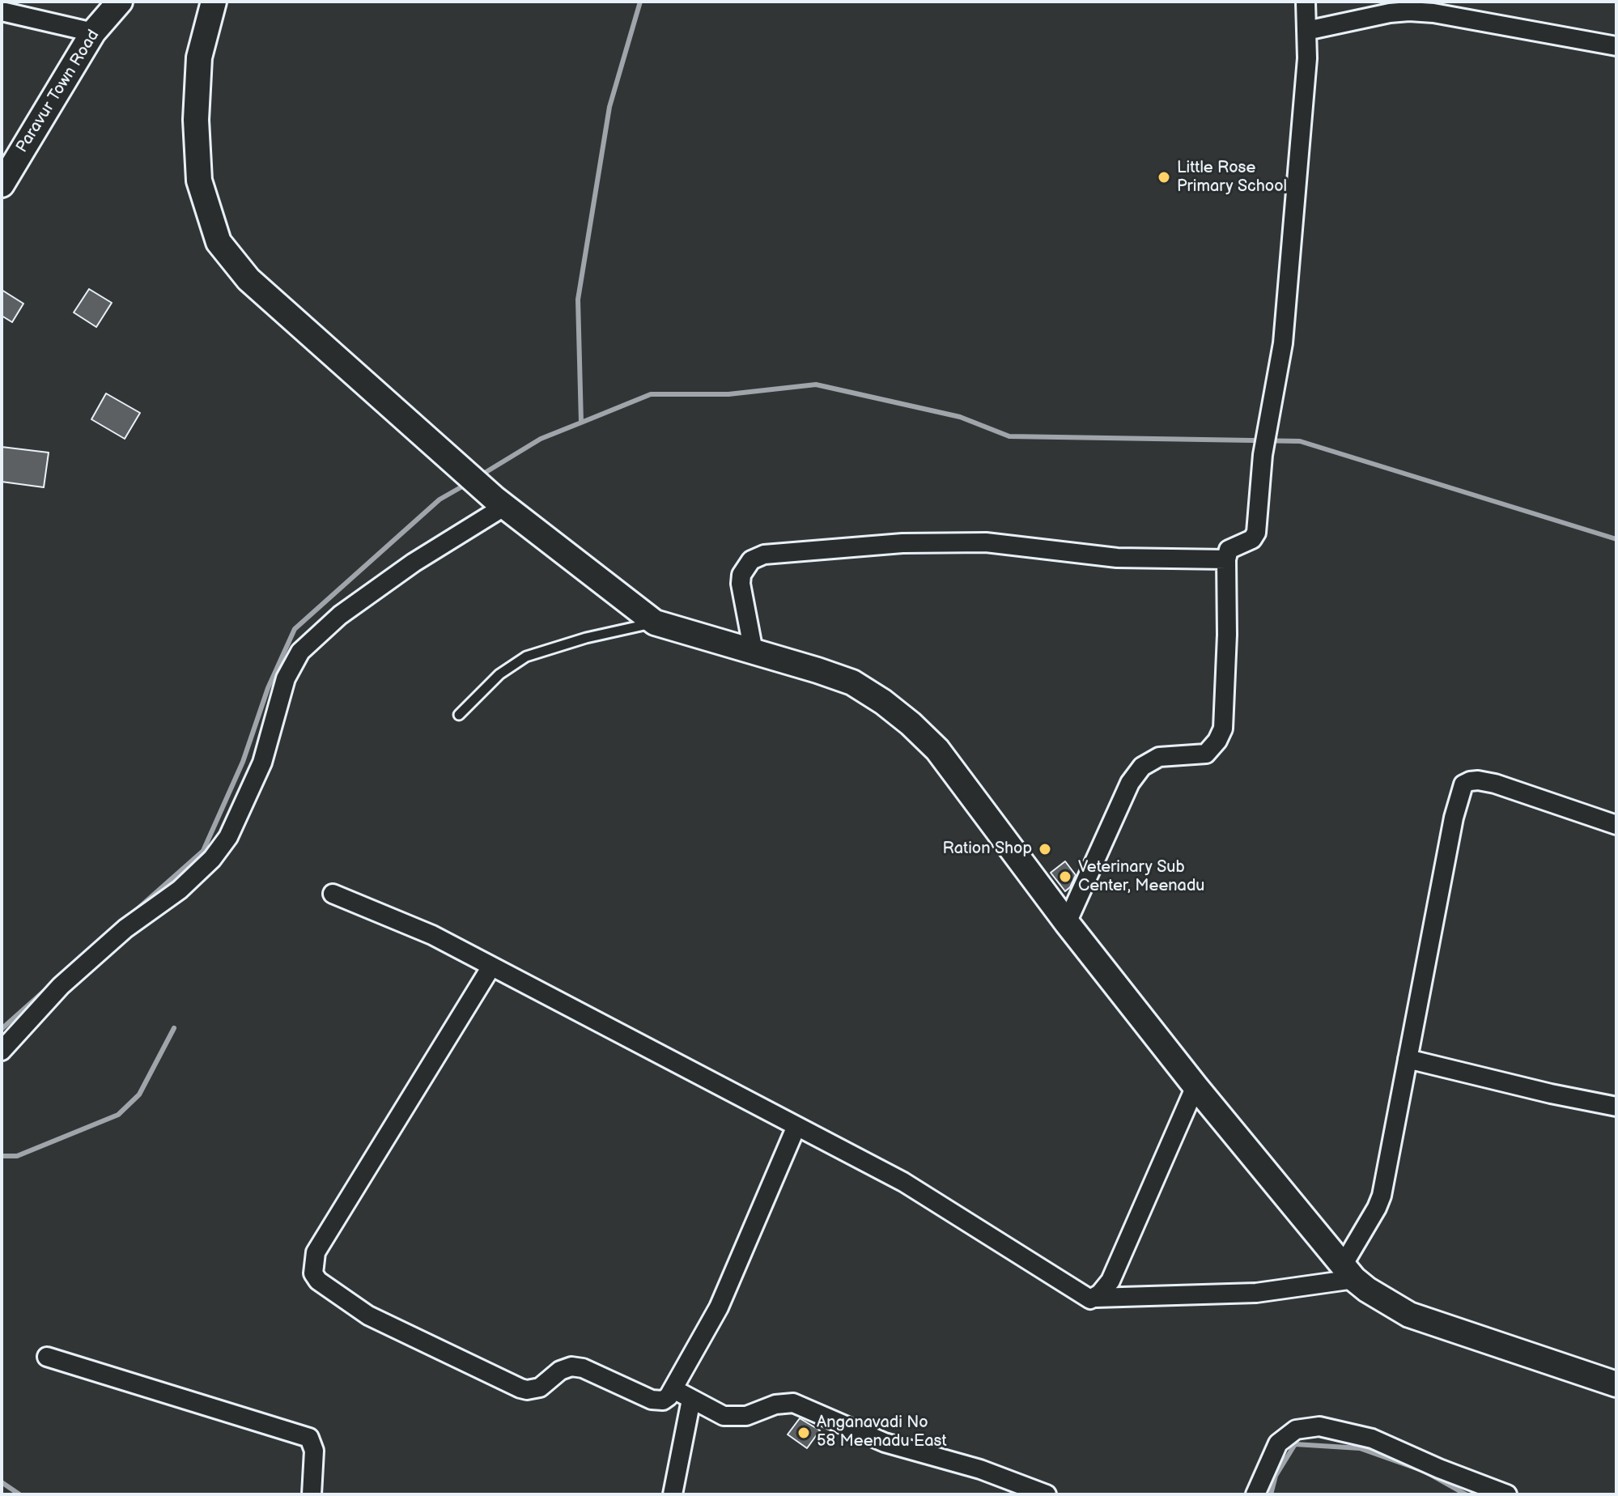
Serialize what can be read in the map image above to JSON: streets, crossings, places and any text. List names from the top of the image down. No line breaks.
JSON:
{"streets":{"street":["Paravur Town Road"]},"places":["Little Rose Primary School","Ration Shop","Veterinary Sub Center, Meenadu","Anganavadi No 58 Meenadu East"]}
